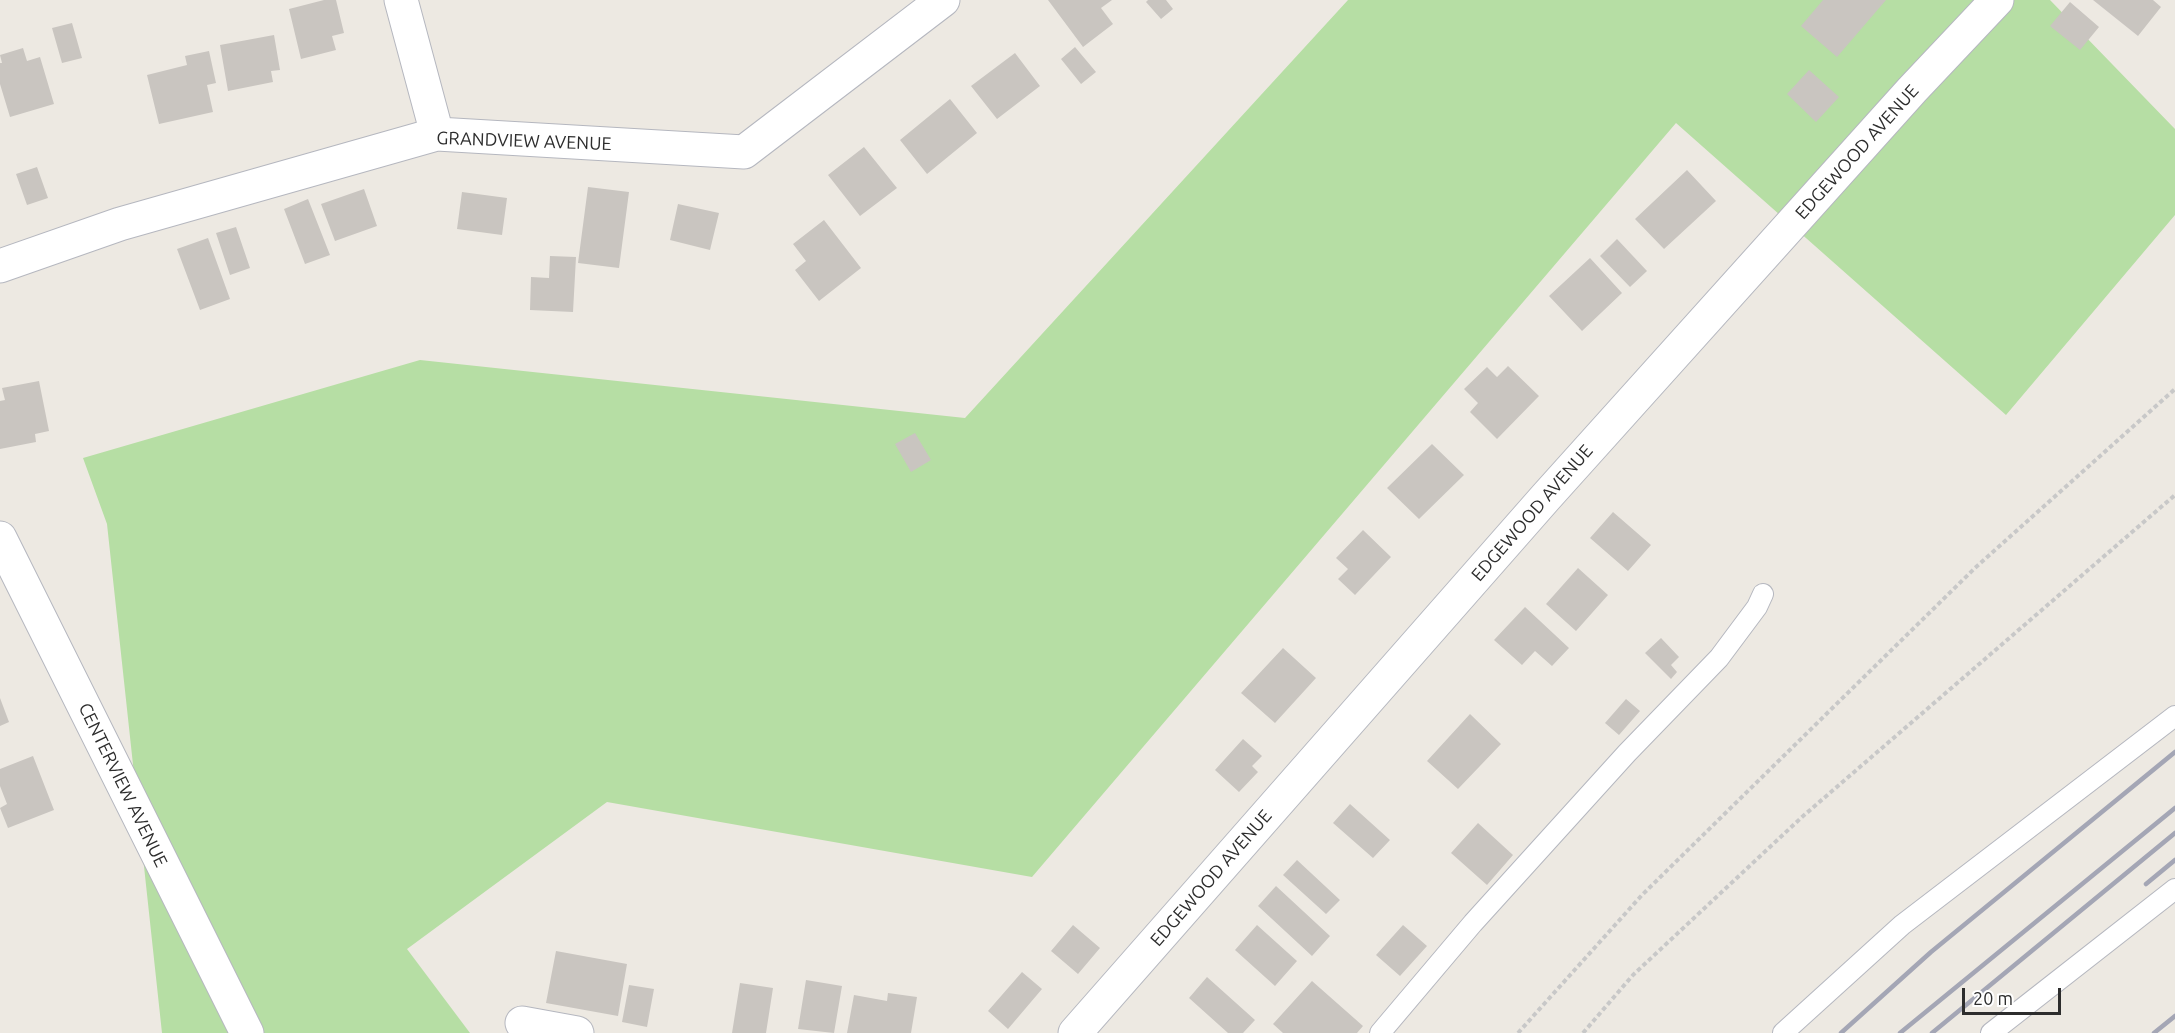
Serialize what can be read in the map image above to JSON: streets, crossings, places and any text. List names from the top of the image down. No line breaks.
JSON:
{"streets":{"street":["GRANDVIEW AVENUE","EDGEWOOD AVENUE","CENTERVIEW AVENUE"]},"scale_bar":"20 m"}
